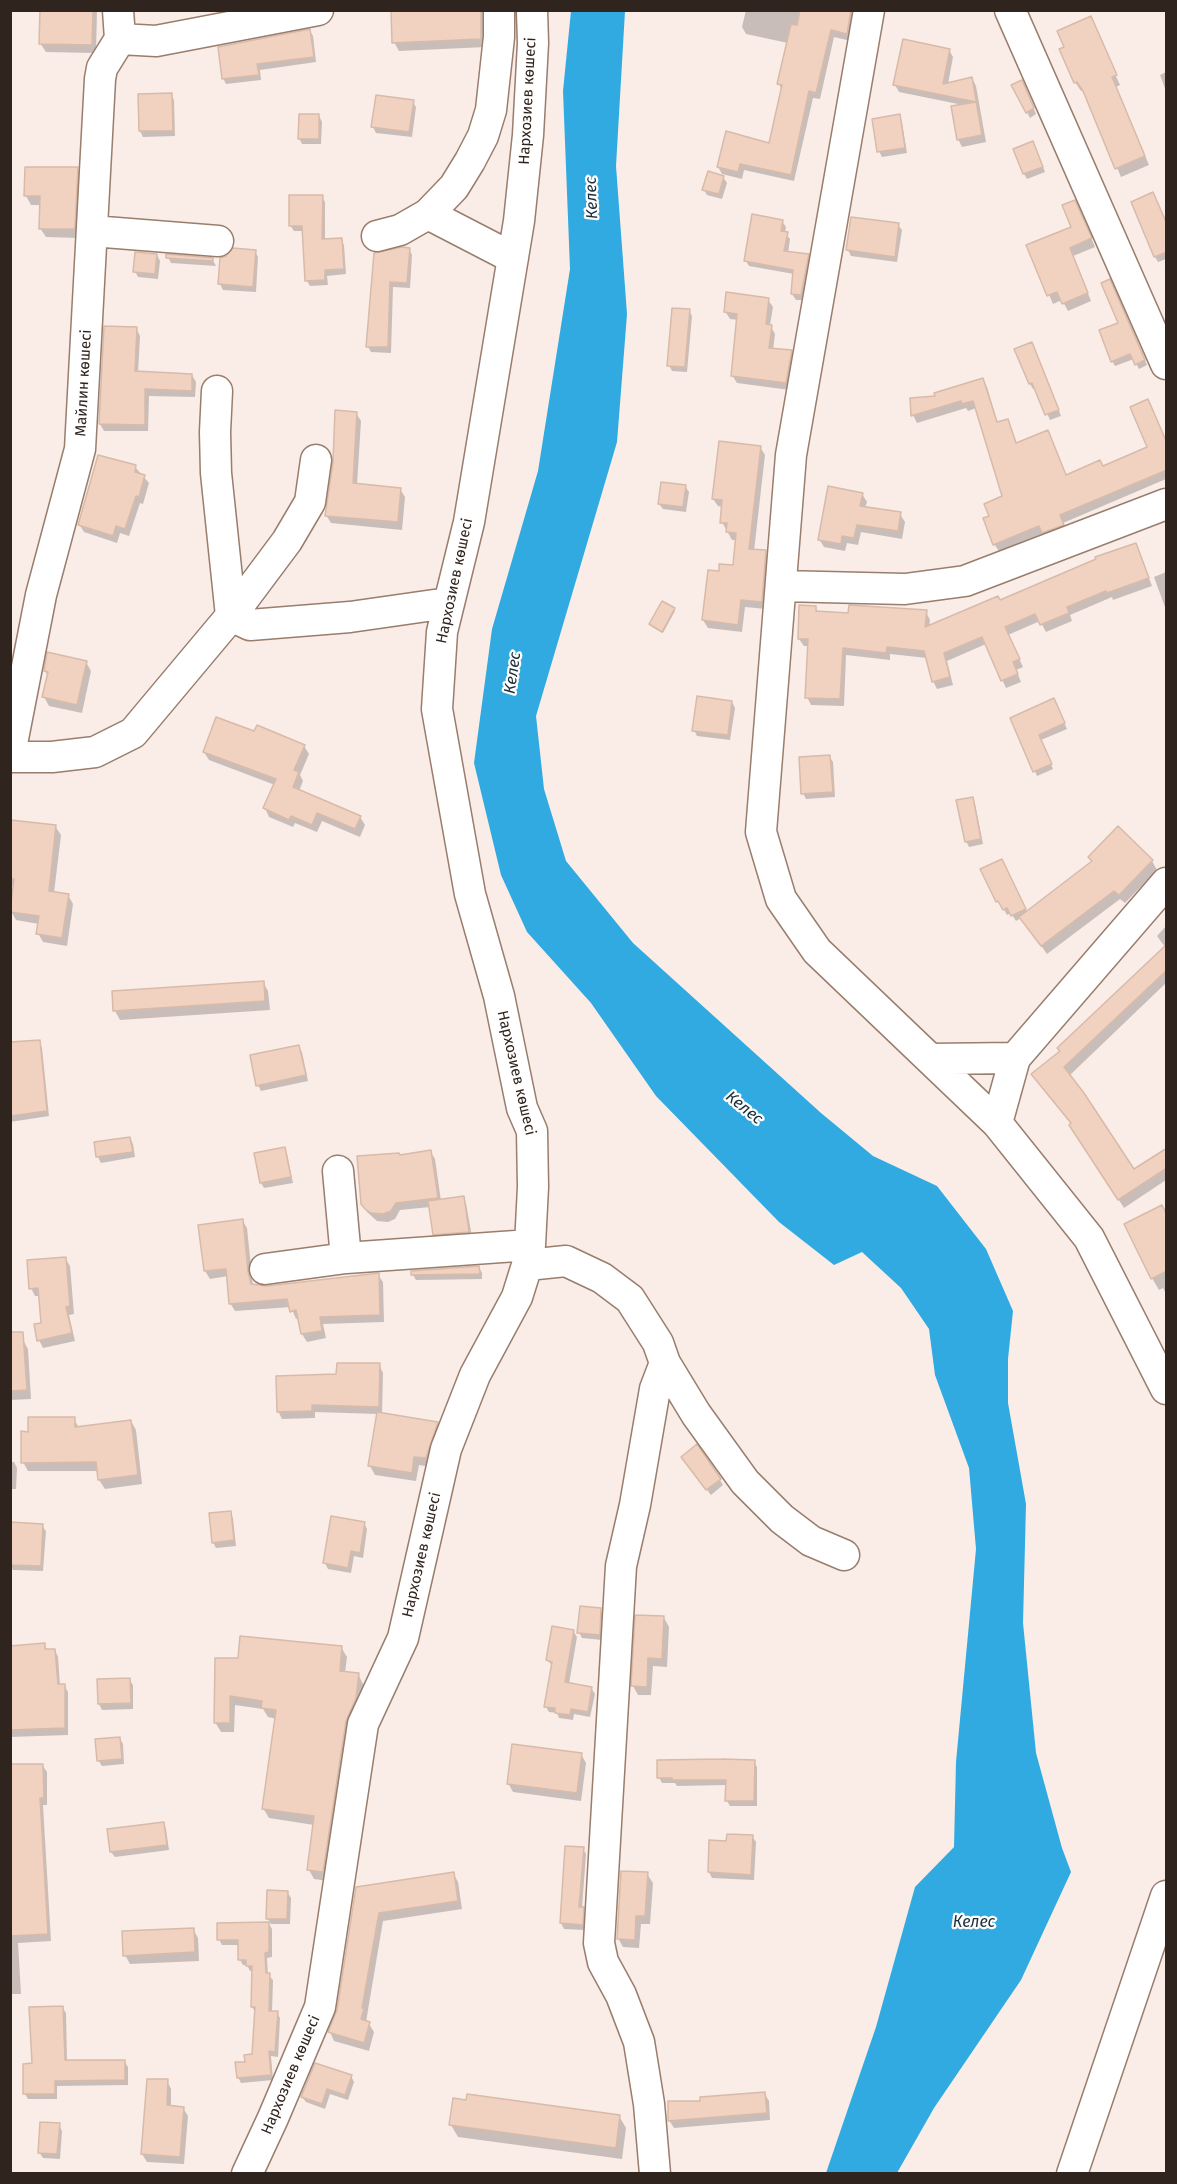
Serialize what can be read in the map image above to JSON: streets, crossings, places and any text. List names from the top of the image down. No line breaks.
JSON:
{"streets":{"street":["Нархозиев көшесі","Майлин көшесі"]},"water":["Келес"]}
